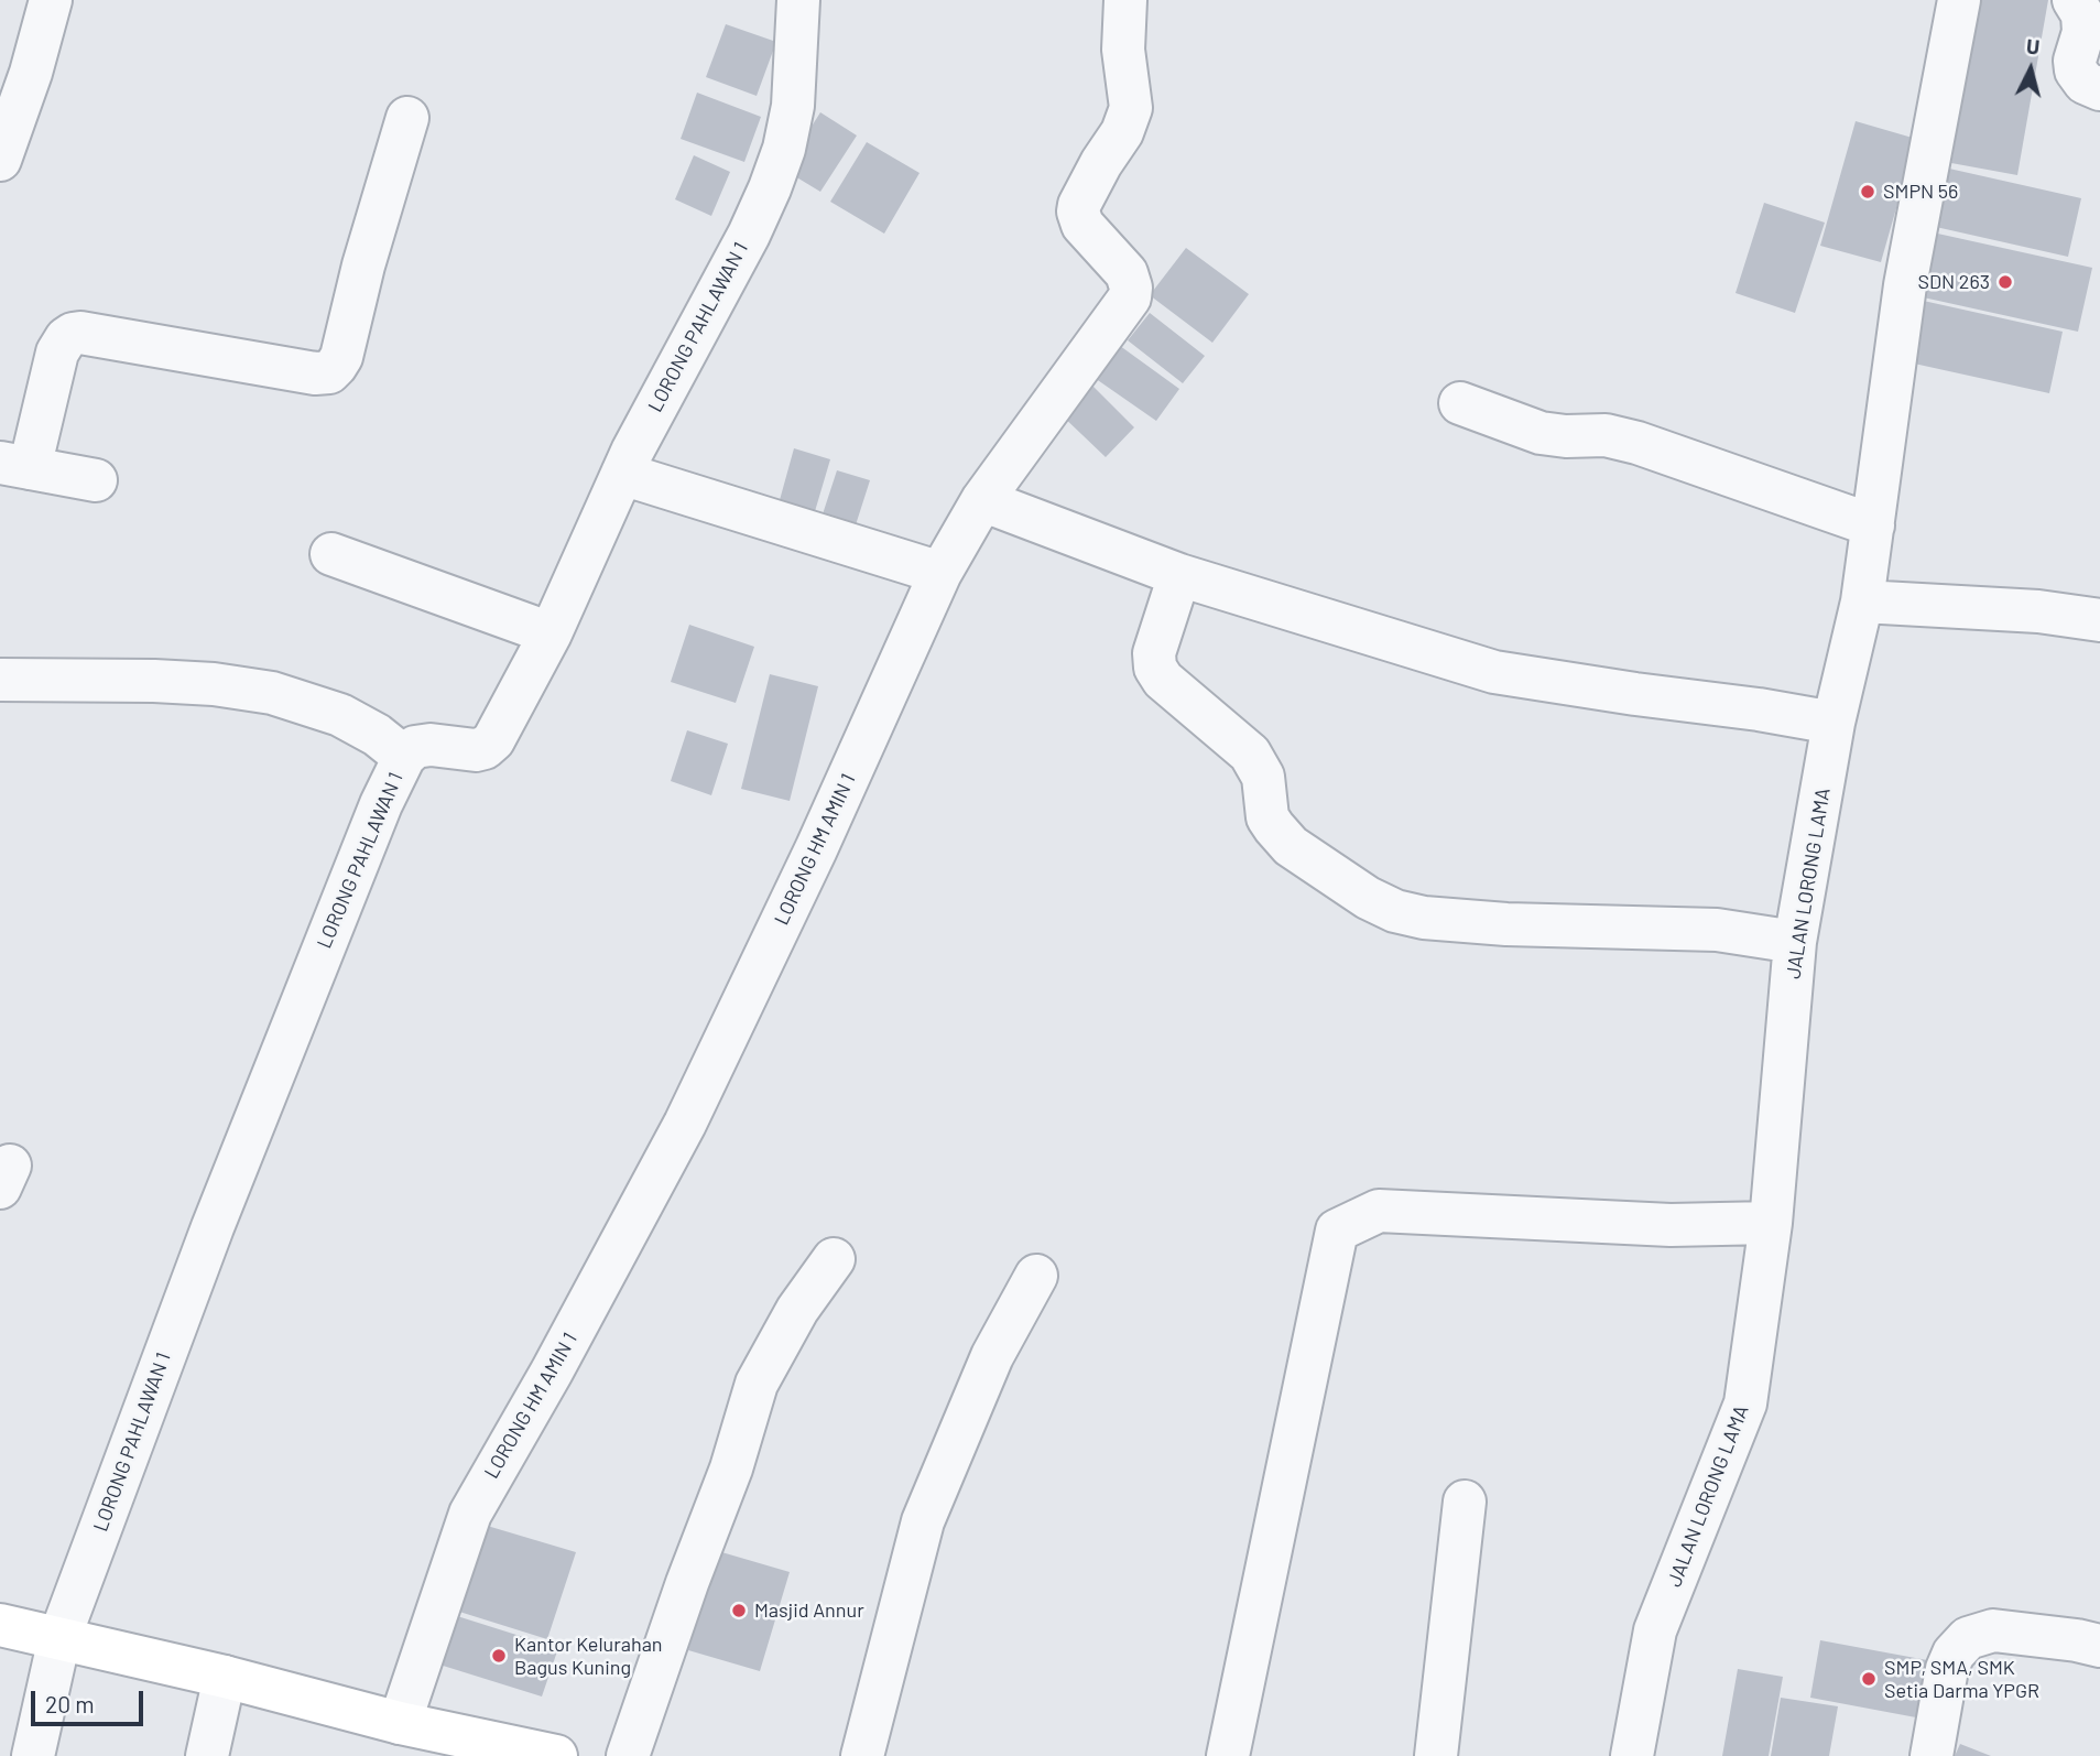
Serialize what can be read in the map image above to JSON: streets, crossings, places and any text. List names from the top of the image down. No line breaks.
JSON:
{"streets":{"street":["LORONG PAHLAWAN 1","LORONG HM AMIN 1","JALAN LORONG LAMA"]},"places":["SMPN 56","SDN 263","Masjid Annur","Kantor Kelurahan Bagus Kuning","SMP, SMA, SMK Setia Darma YPGR"],"scale_bar":"20 m","north":"top"}
